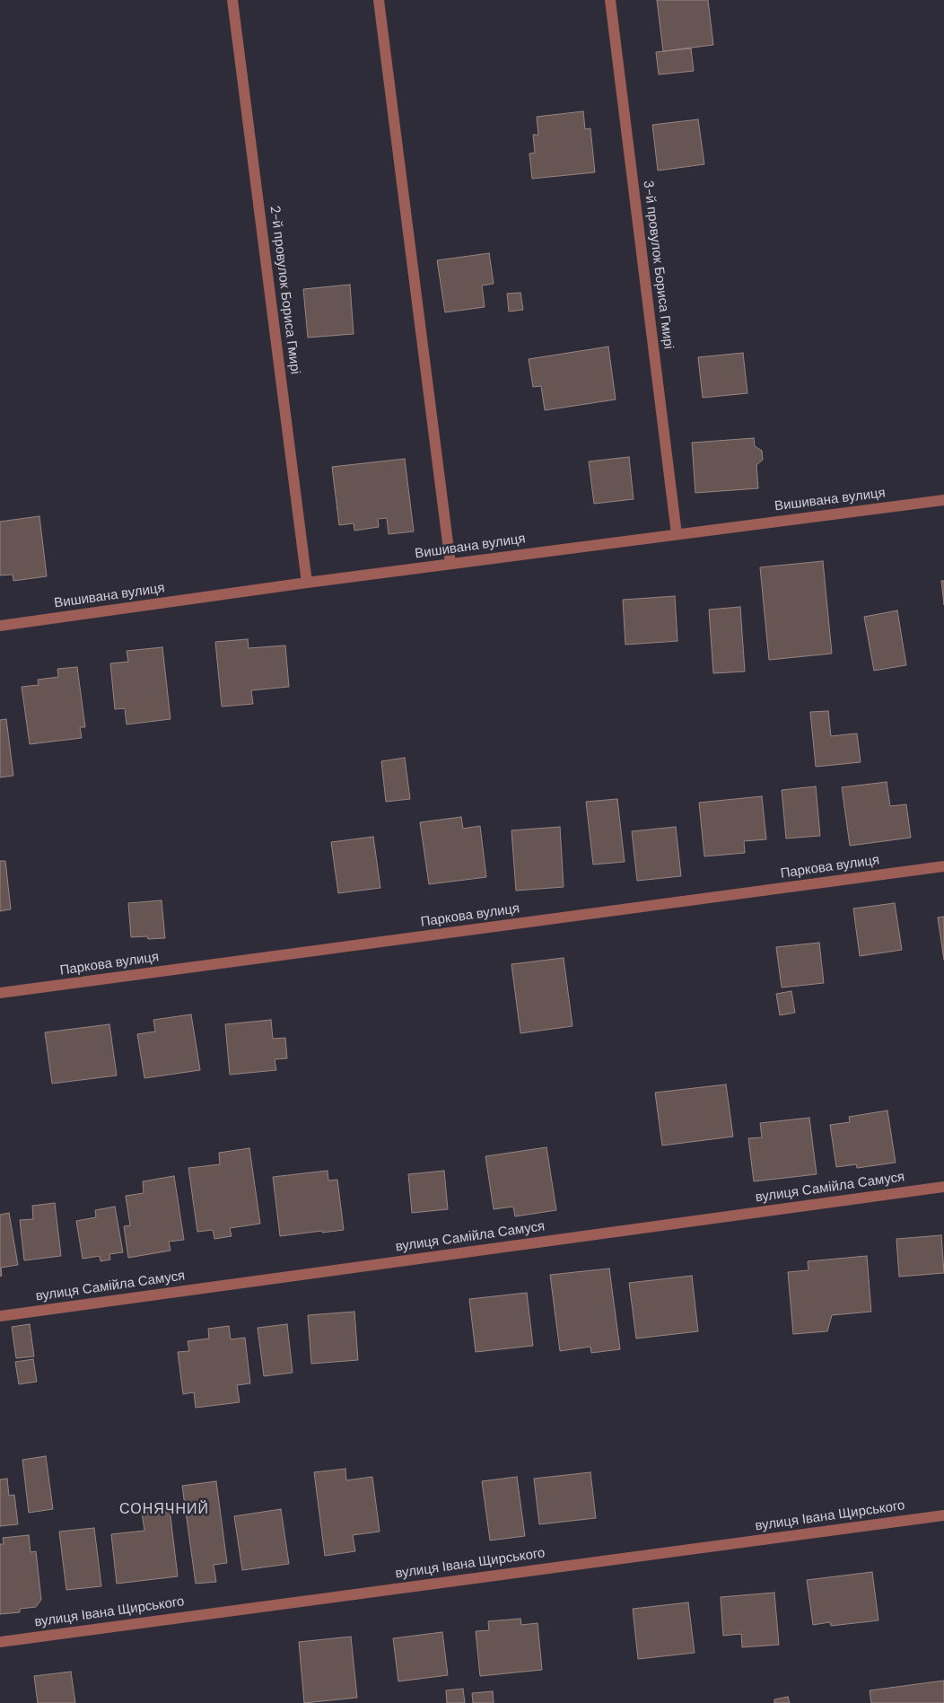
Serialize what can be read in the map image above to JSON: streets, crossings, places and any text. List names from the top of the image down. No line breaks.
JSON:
{"streets":{"street":["3-й провулок Бориса Гмирі","2-й провулок Бориса Гмирі","Вишивана вулиця","Паркова вулиця","вулиця Самійла Самуся","вулиця Івана Щирського"]},"crossings":[["3-й провулок Бориса Гмирі","Вишивана вулиця"],["2-й провулок Бориса Гмирі","Вишивана вулиця"]],"districts":["СОНЯЧНИЙ"]}
